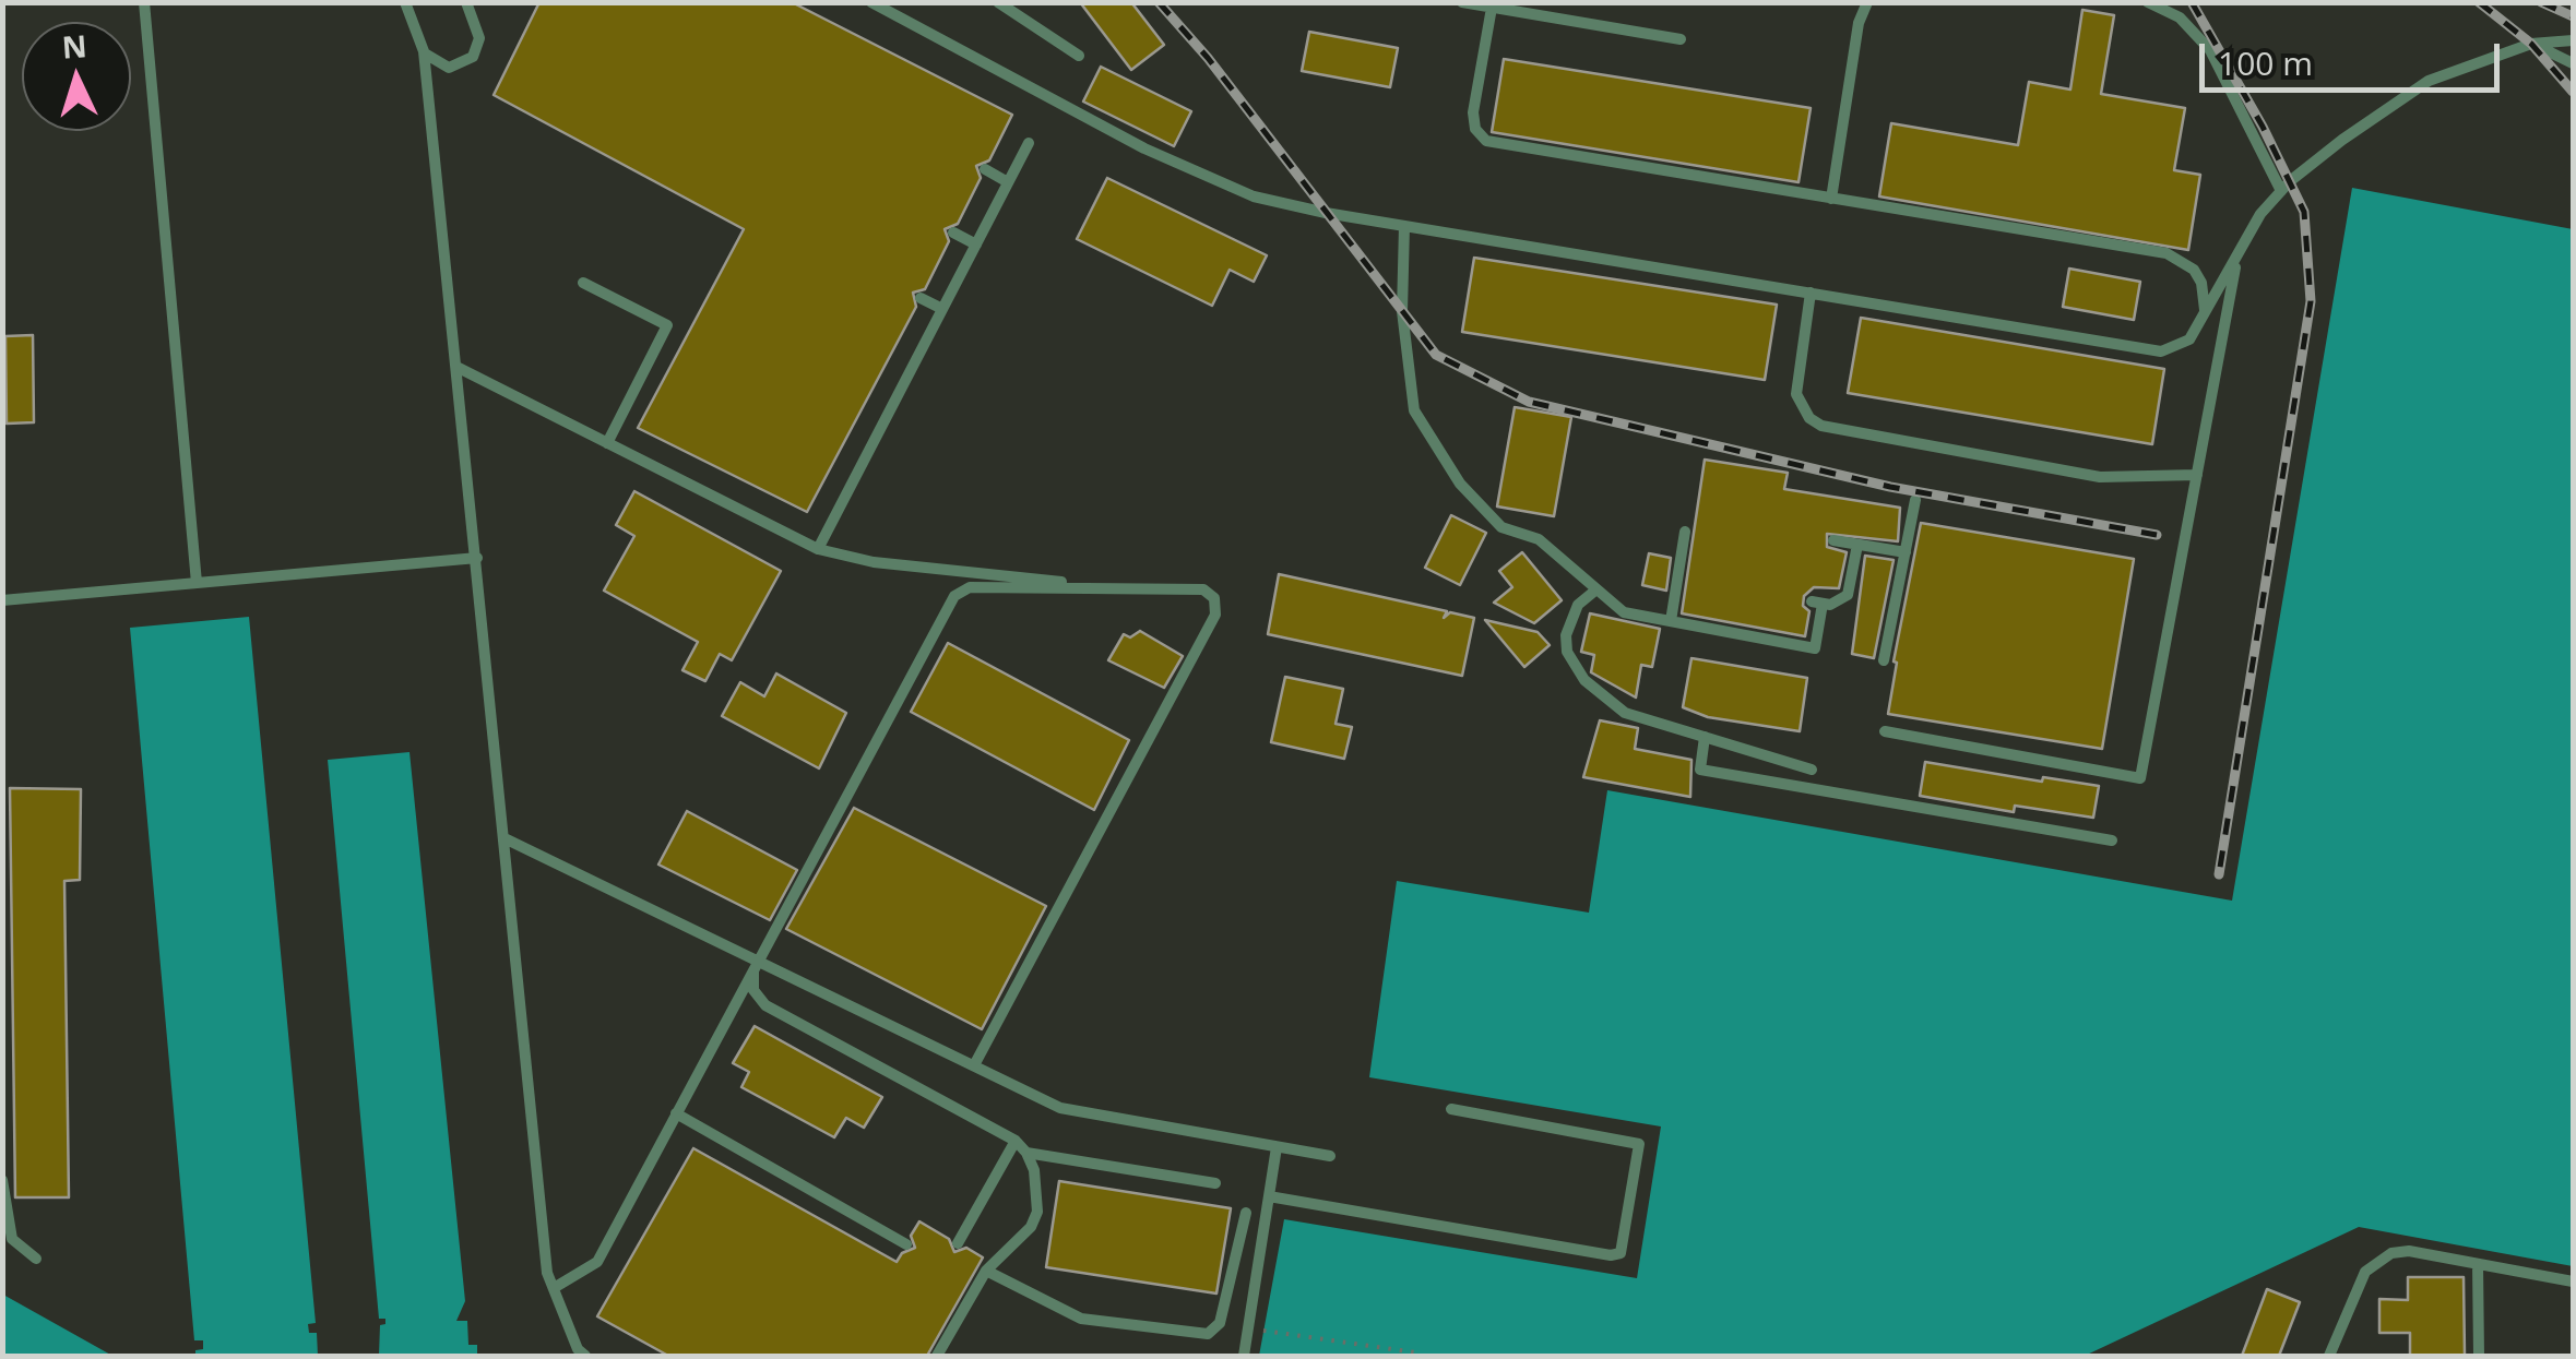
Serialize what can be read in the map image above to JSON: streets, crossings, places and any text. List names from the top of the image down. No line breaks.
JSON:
{"scale_bar":"100 m","north":"top"}
